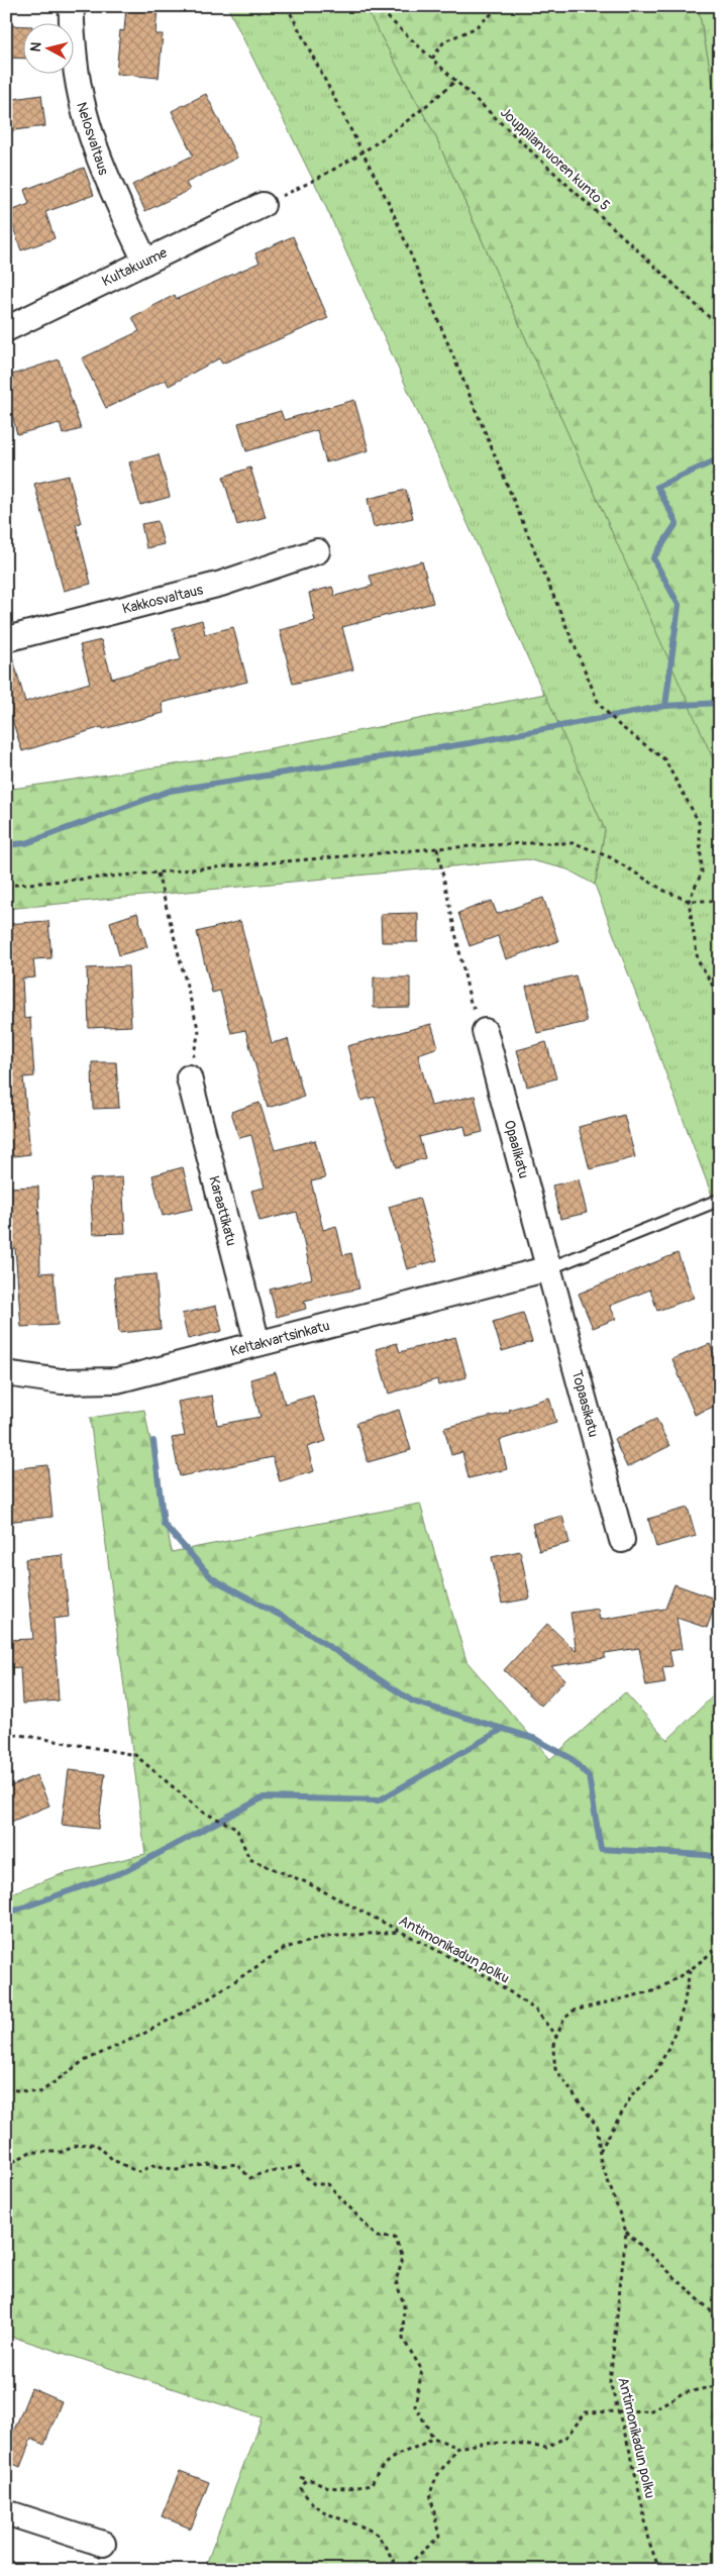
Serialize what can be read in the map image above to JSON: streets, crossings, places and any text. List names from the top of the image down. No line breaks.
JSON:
{"streets":{"street":["Nelosvaltaus","Kultakuume","Kakkosvaltaus","Opaalikatu","Karaattikatu","Keltakvartsinkatu","Topaasikatu"],"path":["Jouppilanvuoren kunto 5","Antimonikadun polku"]},"crossings":[["Nelosvaltaus","Kultakuume"],["Opaalikatu","Keltakvartsinkatu"],["Opaalikatu","Topaasikatu"],["Karaattikatu","Keltakvartsinkatu"],["Keltakvartsinkatu","Topaasikatu"]],"north":"left"}
